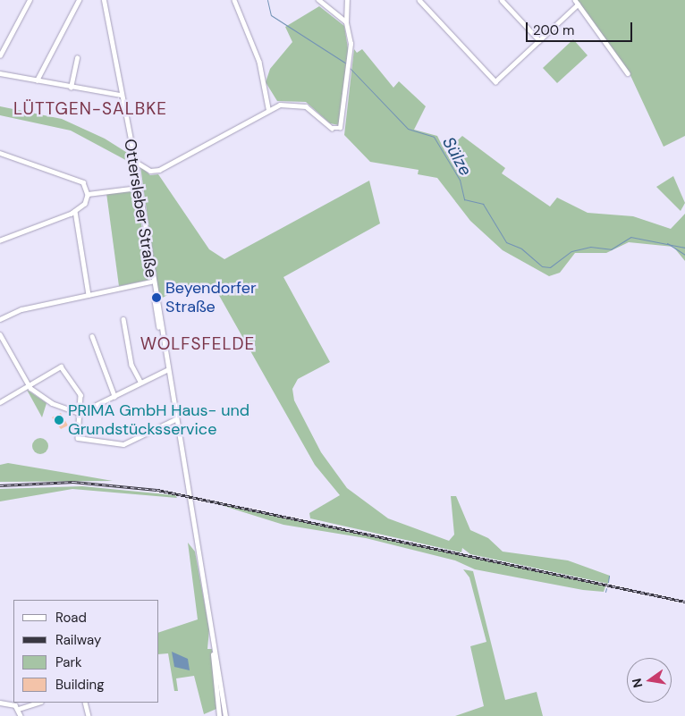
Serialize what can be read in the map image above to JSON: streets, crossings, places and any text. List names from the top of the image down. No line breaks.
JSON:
{"streets":{"main road":["Ottersleber Straße"]},"districts":["LÜTTGEN-SALBKE","WOLFSFELDE"],"water":["Sülze"],"places":["Beyendorfer Straße","PRIMA GmbH Haus- und Grundstücksservice"],"legend":["Road","Railway","Park","Building"],"scale_bar":"200 m","north":"left"}
